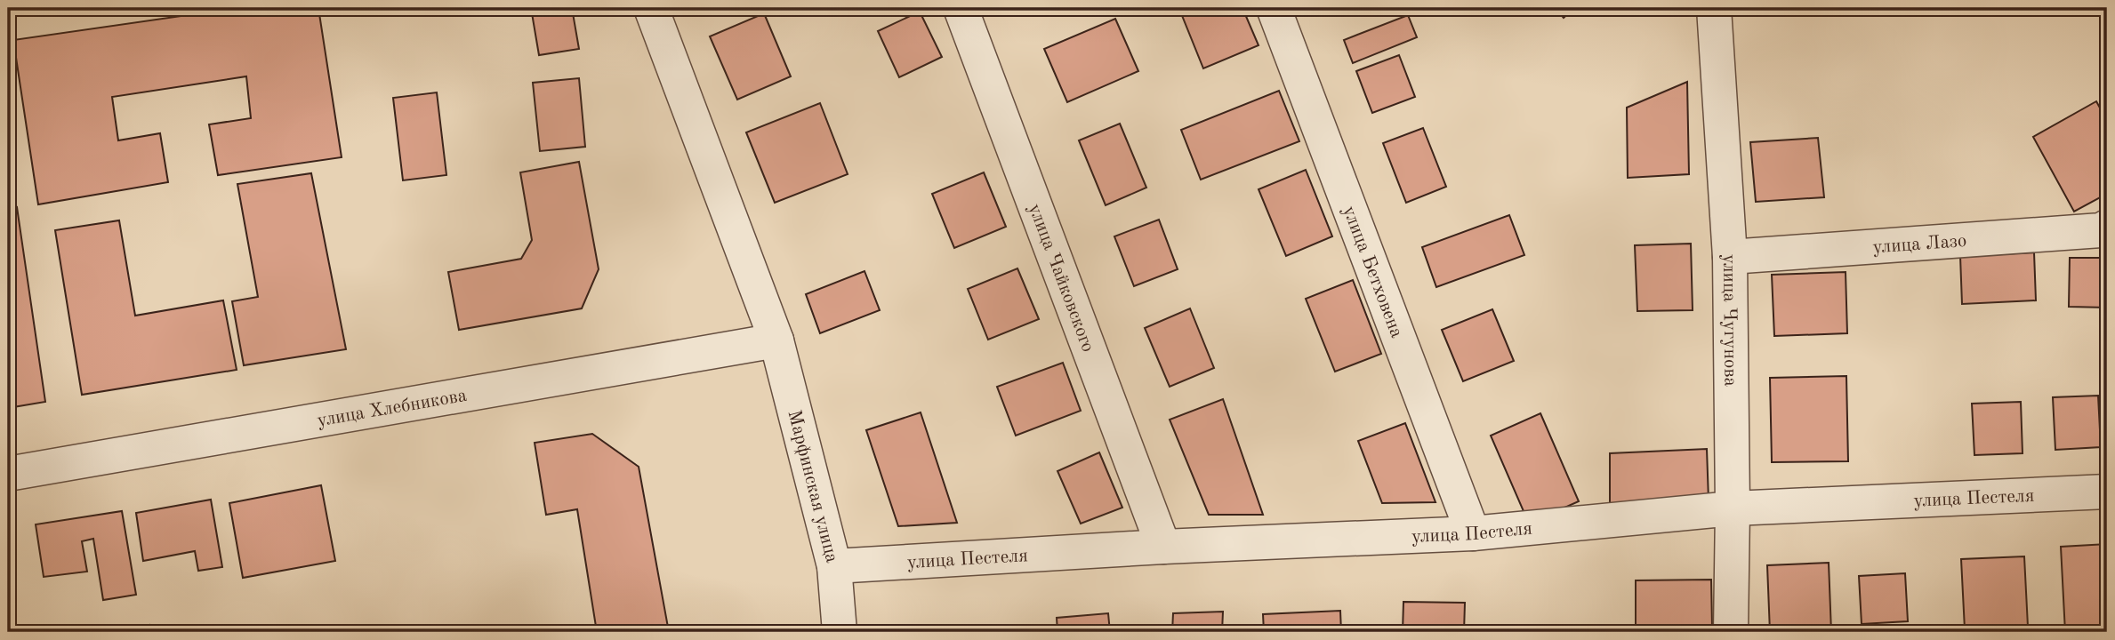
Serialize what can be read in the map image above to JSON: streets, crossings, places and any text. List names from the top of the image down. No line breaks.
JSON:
{"streets":{"street":["улица Лазо","улица Бетховена","улица Чайковского","улица Чугунова","улица Хлебникова","Марфинская улица","улица Пестеля"]},"crossings":[["улица Лазо","улица Чугунова"],["улица Бетховена","улица Пестеля"],["улица Чайковского","улица Пестеля"],["улица Чугунова","улица Пестеля"],["улица Хлебникова","Марфинская улица"],["Марфинская улица","улица Пестеля"]]}
